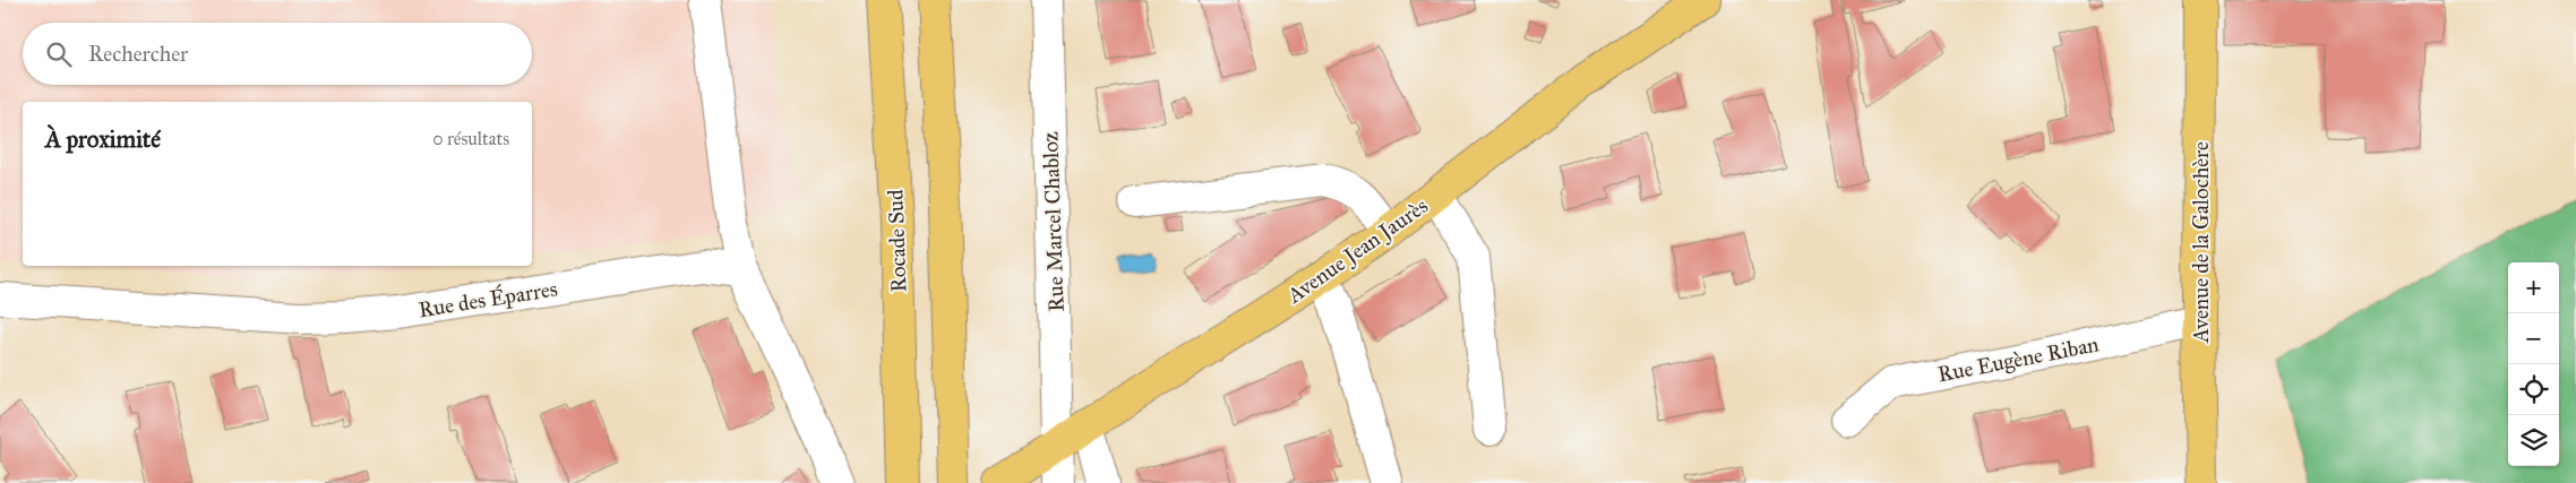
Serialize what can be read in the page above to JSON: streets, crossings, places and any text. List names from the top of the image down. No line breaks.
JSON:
{"streets":{"main road":["Rocade Sud","Avenue de la Galochère","Avenue Jean Jaurès"],"street":["Rue Marcel Chabloz","Rue des Éparres","Rue Eugène Riban"]},"crossings":[["Rue Marcel Chabloz","Avenue Jean Jaurès"],["Avenue de la Galochère","Rue Eugène Riban"]],"page":{"search":"Rechercher","heading":["À proximité","0 résultats"],"map_buttons":["+","−"]}}
